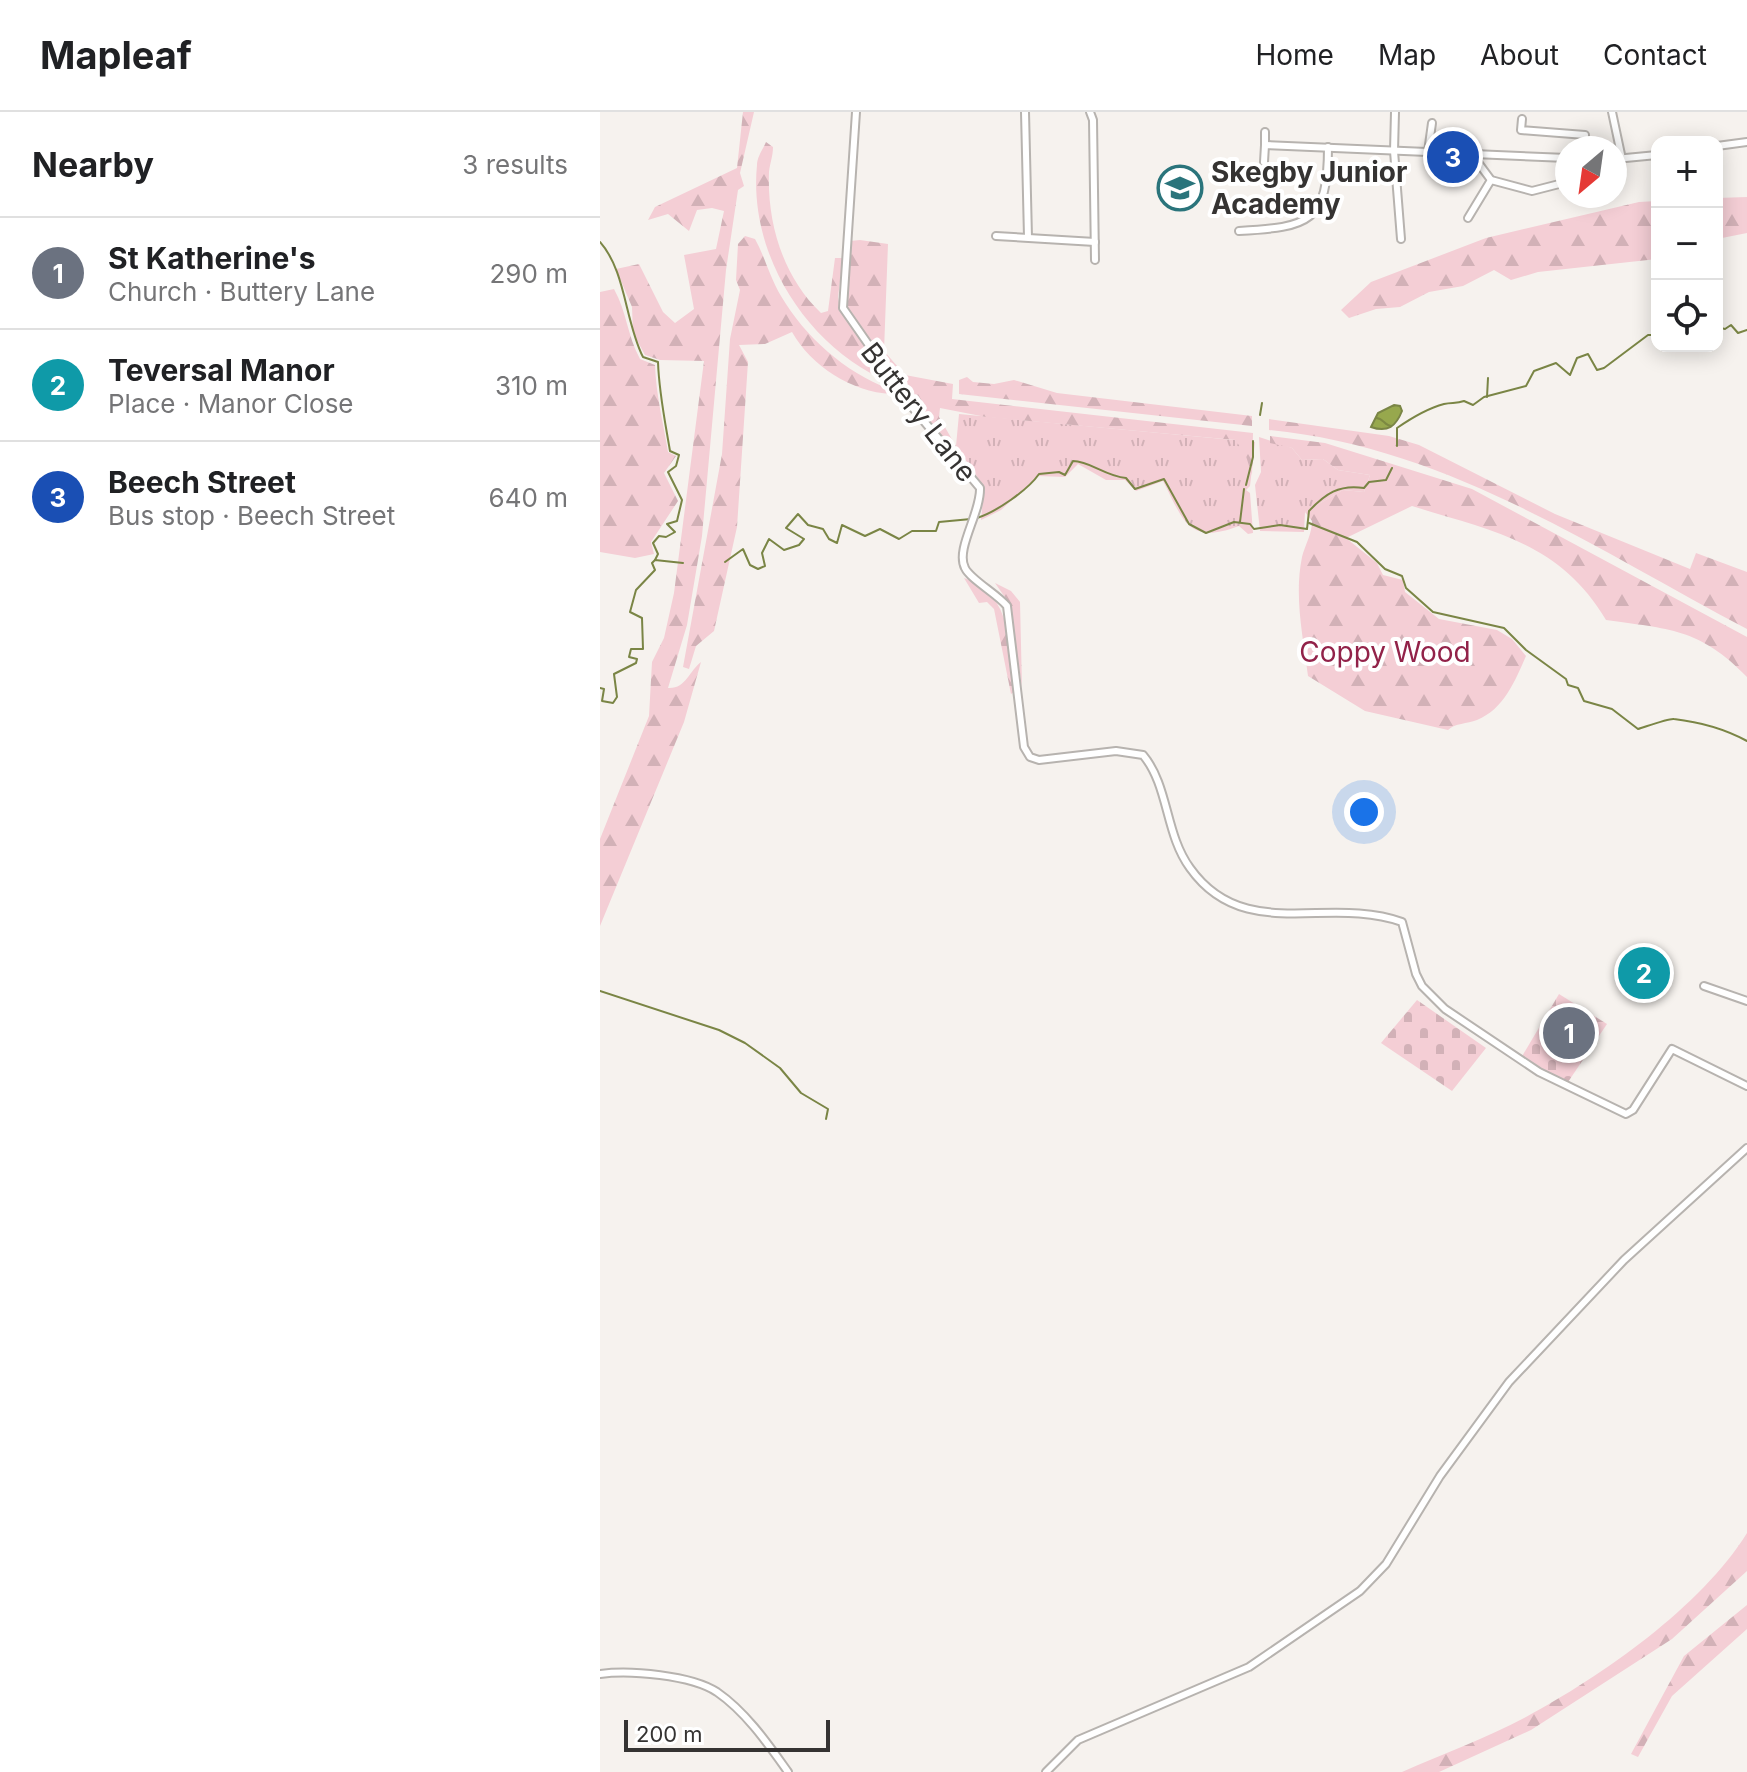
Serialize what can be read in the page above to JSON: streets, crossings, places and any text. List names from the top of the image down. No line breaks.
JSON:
{"streets":{"street":["Buttery Lane"]},"parks":["Coppy Wood"],"places":{"school or university":["Skegby Junior Academy"]},"scale_bar":"200 m","north":"bottom left","page":{"header":"Mapleaf","nav":["Home","Map","About","Contact"],"heading":["Nearby","3 results"],"pins":["3","2","1"],"map_buttons":["+","−"],"list":[{"mark":"1","name":"St Katherine's","note":"Church · Buttery Lane","value":"290 m"},{"mark":"2","name":"Teversal Manor","note":"Place · Manor Close","value":"310 m"},{"mark":"3","name":"Beech Street","note":"Bus stop · Beech Street","value":"640 m"}],"scale":"200 m"}}
